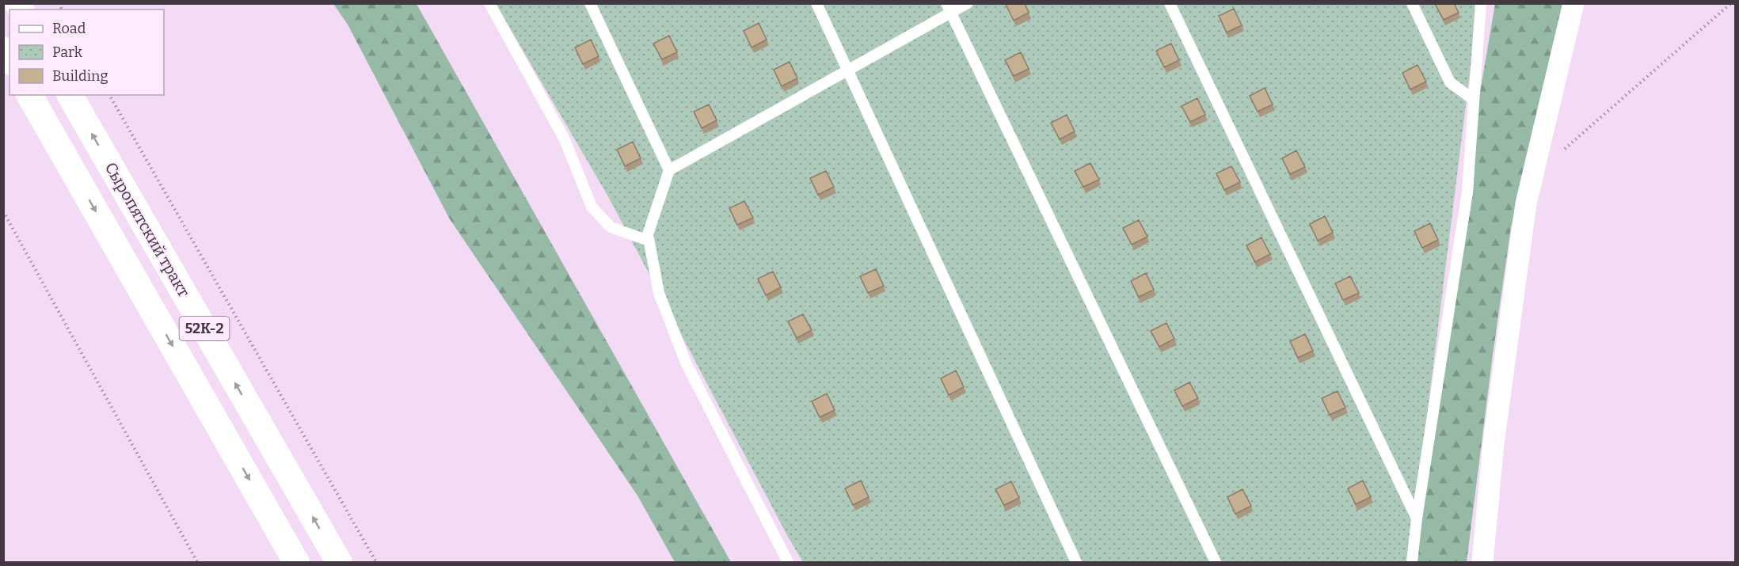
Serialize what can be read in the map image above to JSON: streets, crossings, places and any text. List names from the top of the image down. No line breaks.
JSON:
{"streets":{"main road":["Сыропятский тракт","52К-2"]},"legend":["Road","Park","Building"]}
